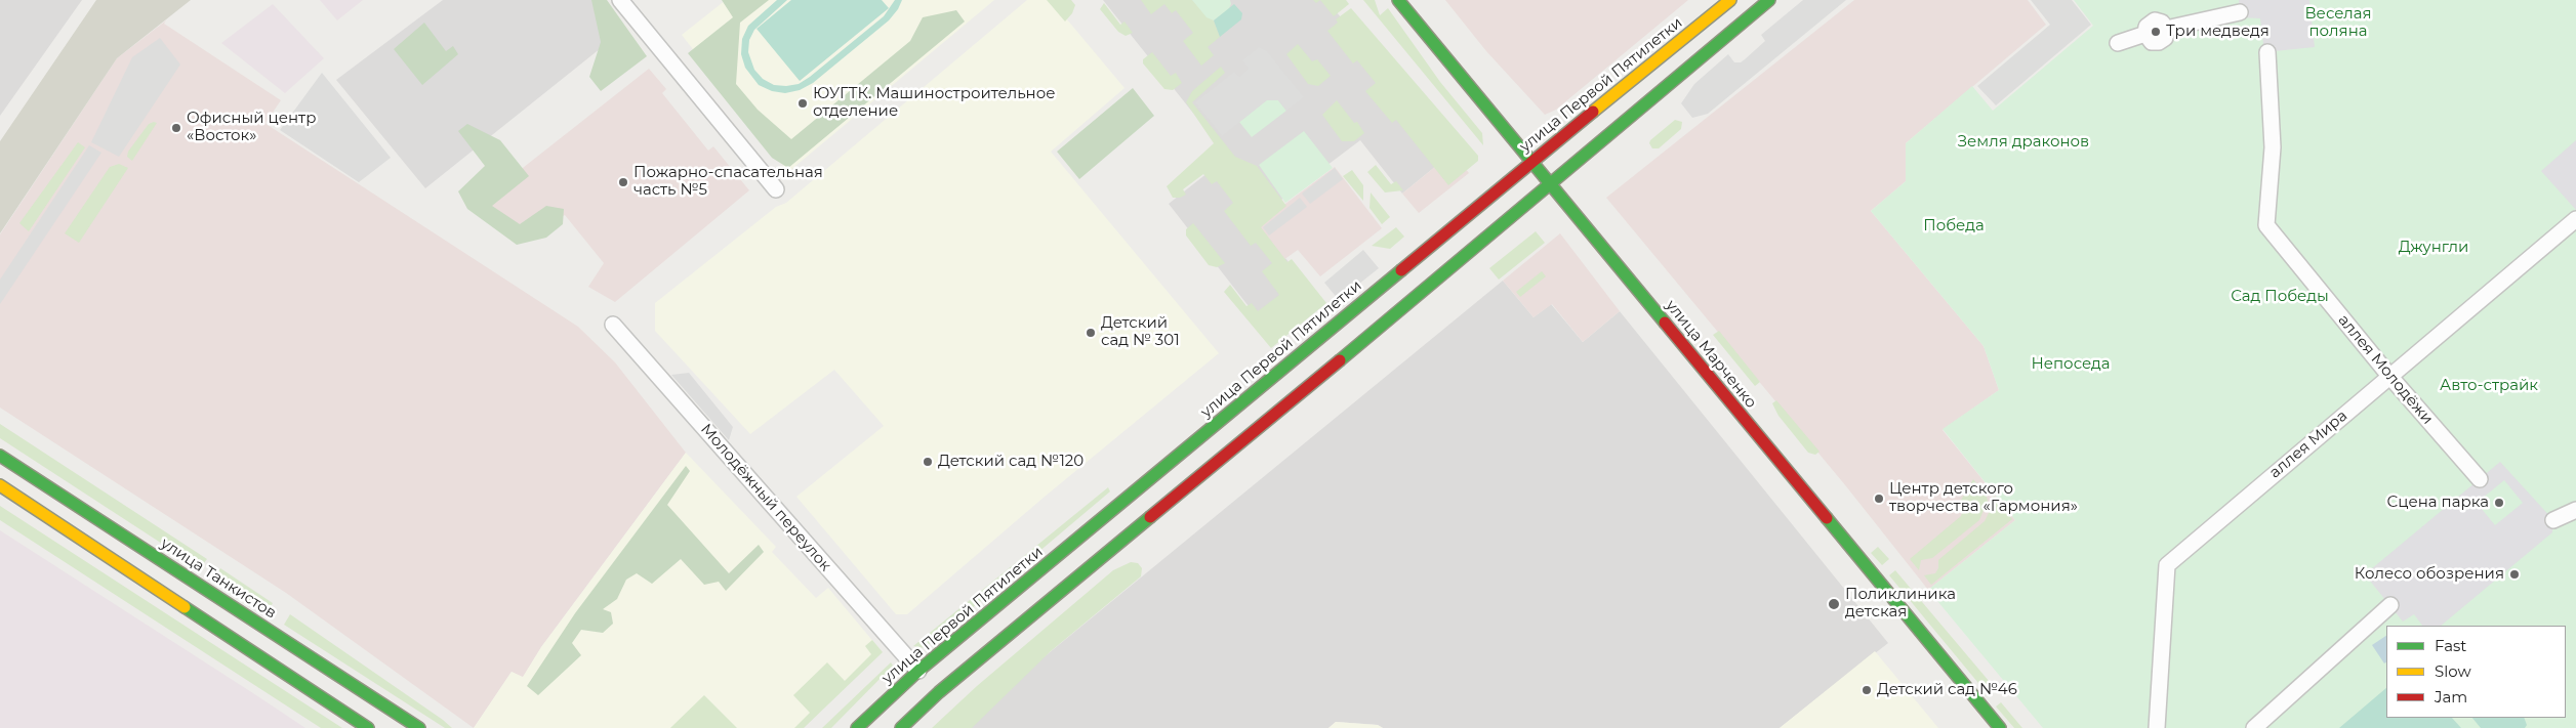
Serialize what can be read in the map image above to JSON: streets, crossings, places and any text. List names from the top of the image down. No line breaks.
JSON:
{"streets":{"main road":["улица Первой Пятилетки","улица Марченко","улица Танкистов"],"street":["аллея Молодёжи","аллея Мира","Молодёжный переулок"]},"crossings":[["улица Первой Пятилетки","улица Марченко"],["улица Первой Пятилетки","Молодёжный переулок"],["аллея Молодёжи","аллея Мира"]],"parks":["Веселая поляна","Земля драконов","Победа","Джунгли","Сад Победы","Непоседа","Авто-страйк"],"places":["Три медведя","ЮУГТК. Машиностроительное отделение","Офисный центр «Восток»","Пожарно-спасательная часть №5","Детский сад № 301","Детский сад №120","Центр детского творчества «Гармония»","Сцена парка","Колесо обозрения","Поликлиника детская","Детский сад №46"],"legend":["Fast","Slow","Jam"]}
